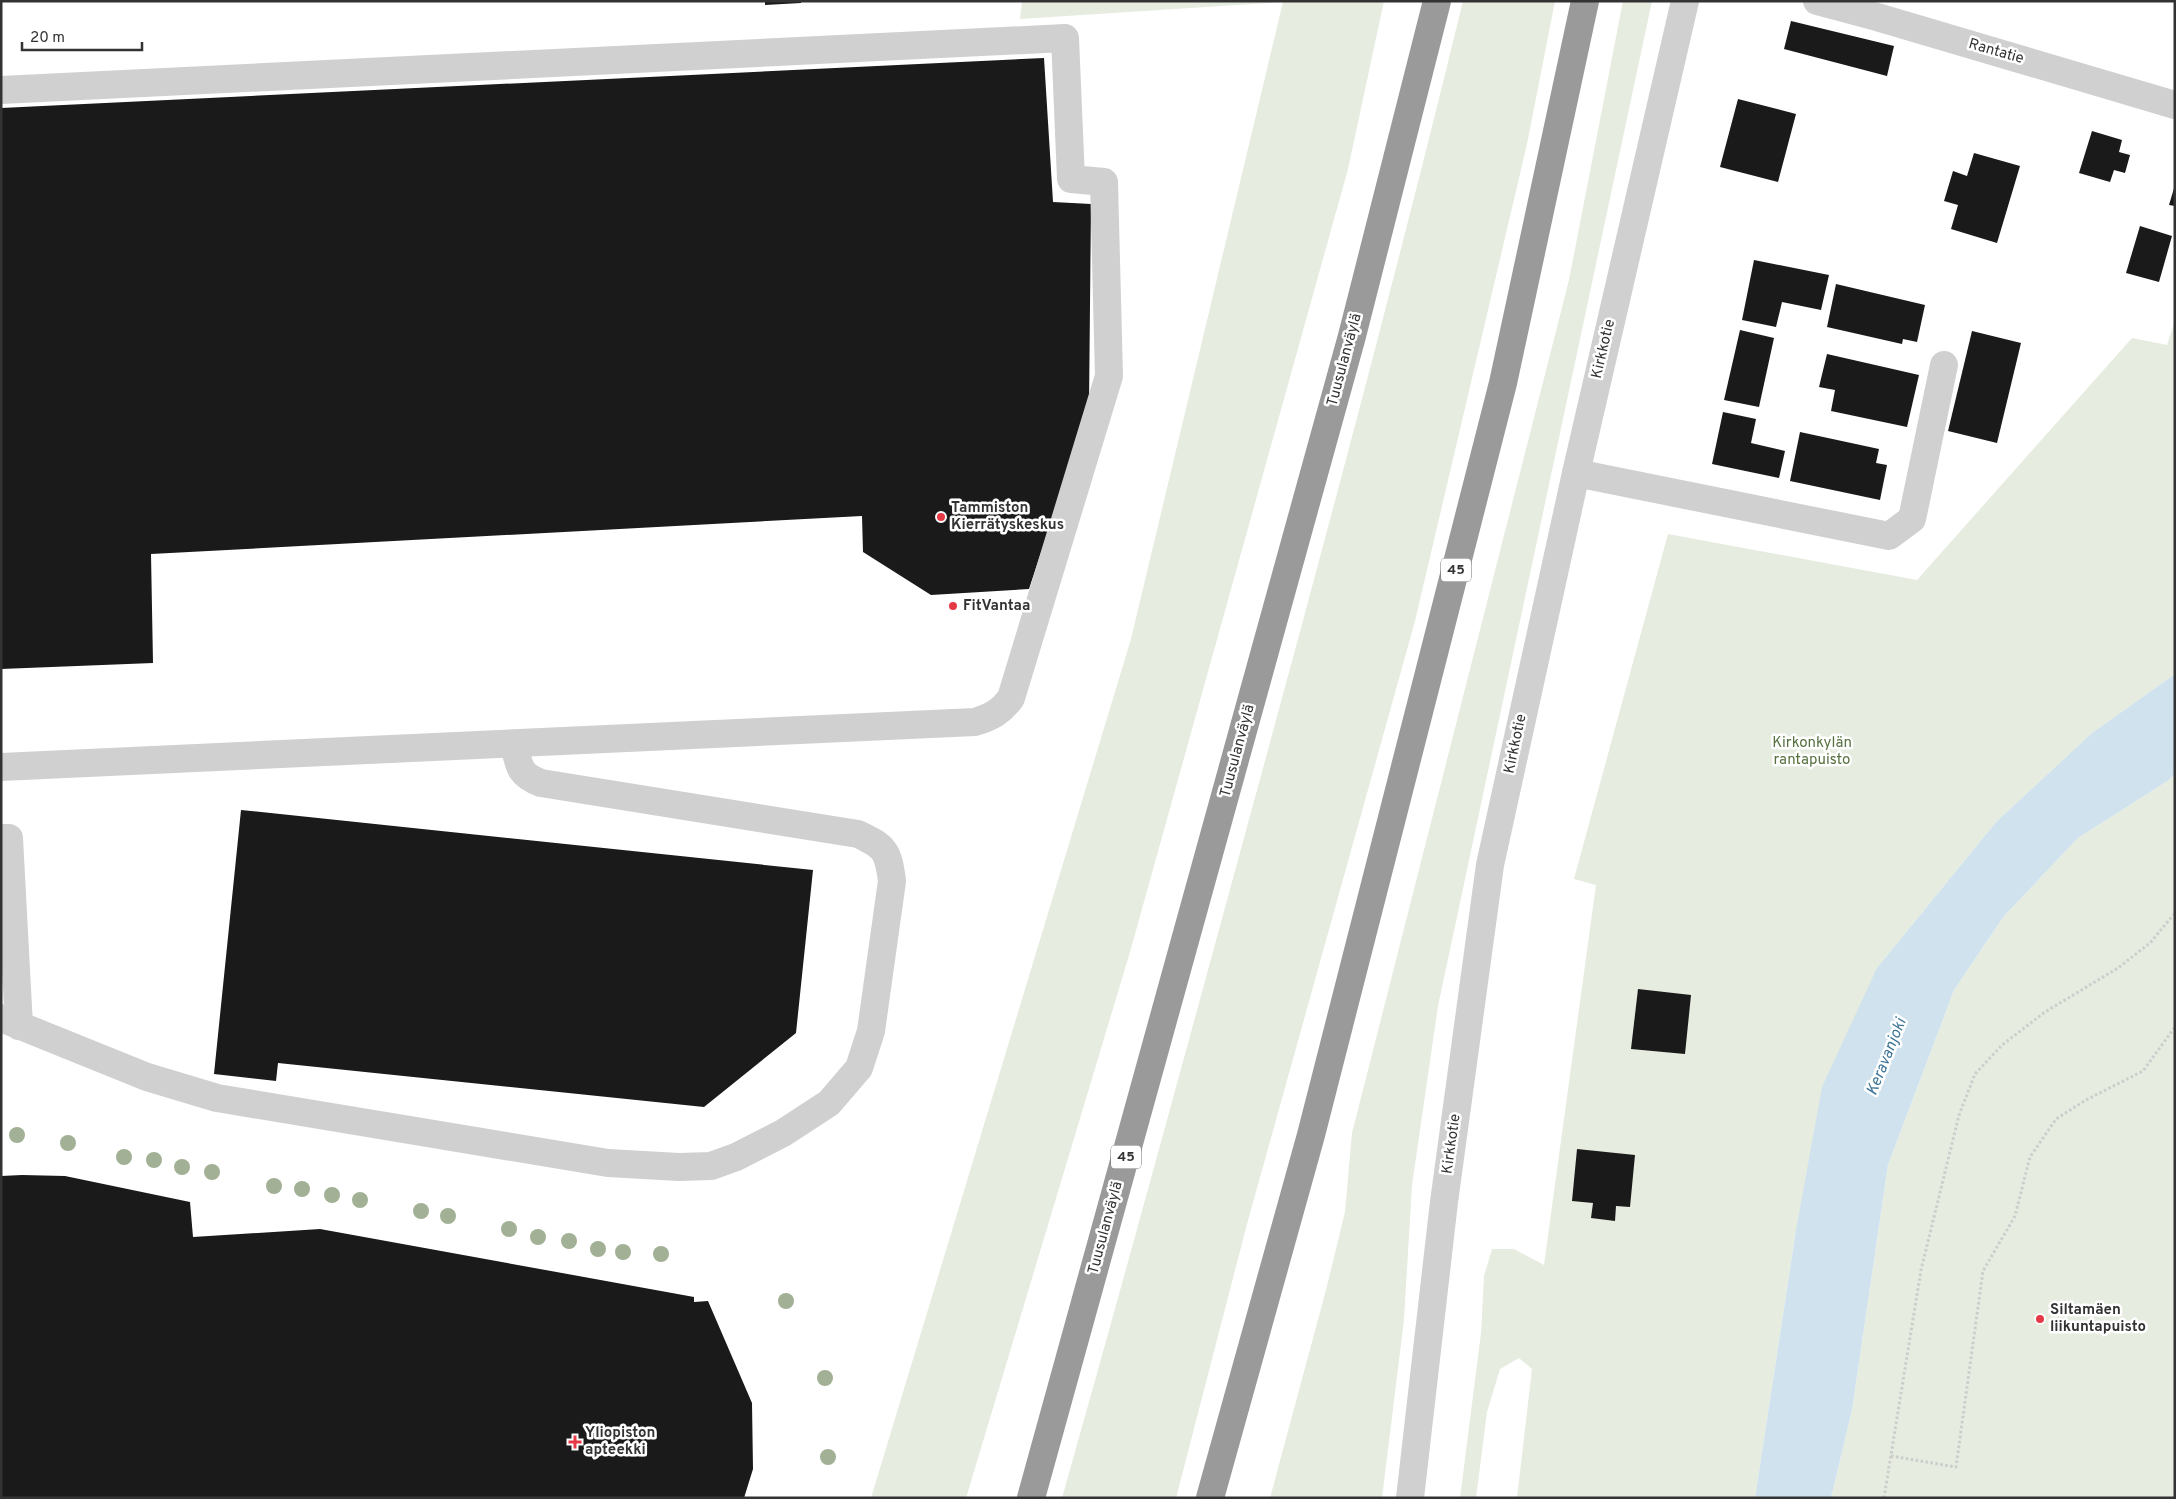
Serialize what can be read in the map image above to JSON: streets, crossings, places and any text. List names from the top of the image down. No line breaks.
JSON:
{"streets":{"highway":["Tuusulanväylä","45"],"street":["Rantatie","Kirkkotie"]},"water":["Keravanjoki"],"parks":["Kirkonkylän rantapuisto"],"places":{"other":["Tammiston Kierrätyskeskus","FitVantaa","Siltamäen liikuntapuisto"],"health":["Yliopiston apteekki"]},"scale_bar":"20 m"}
